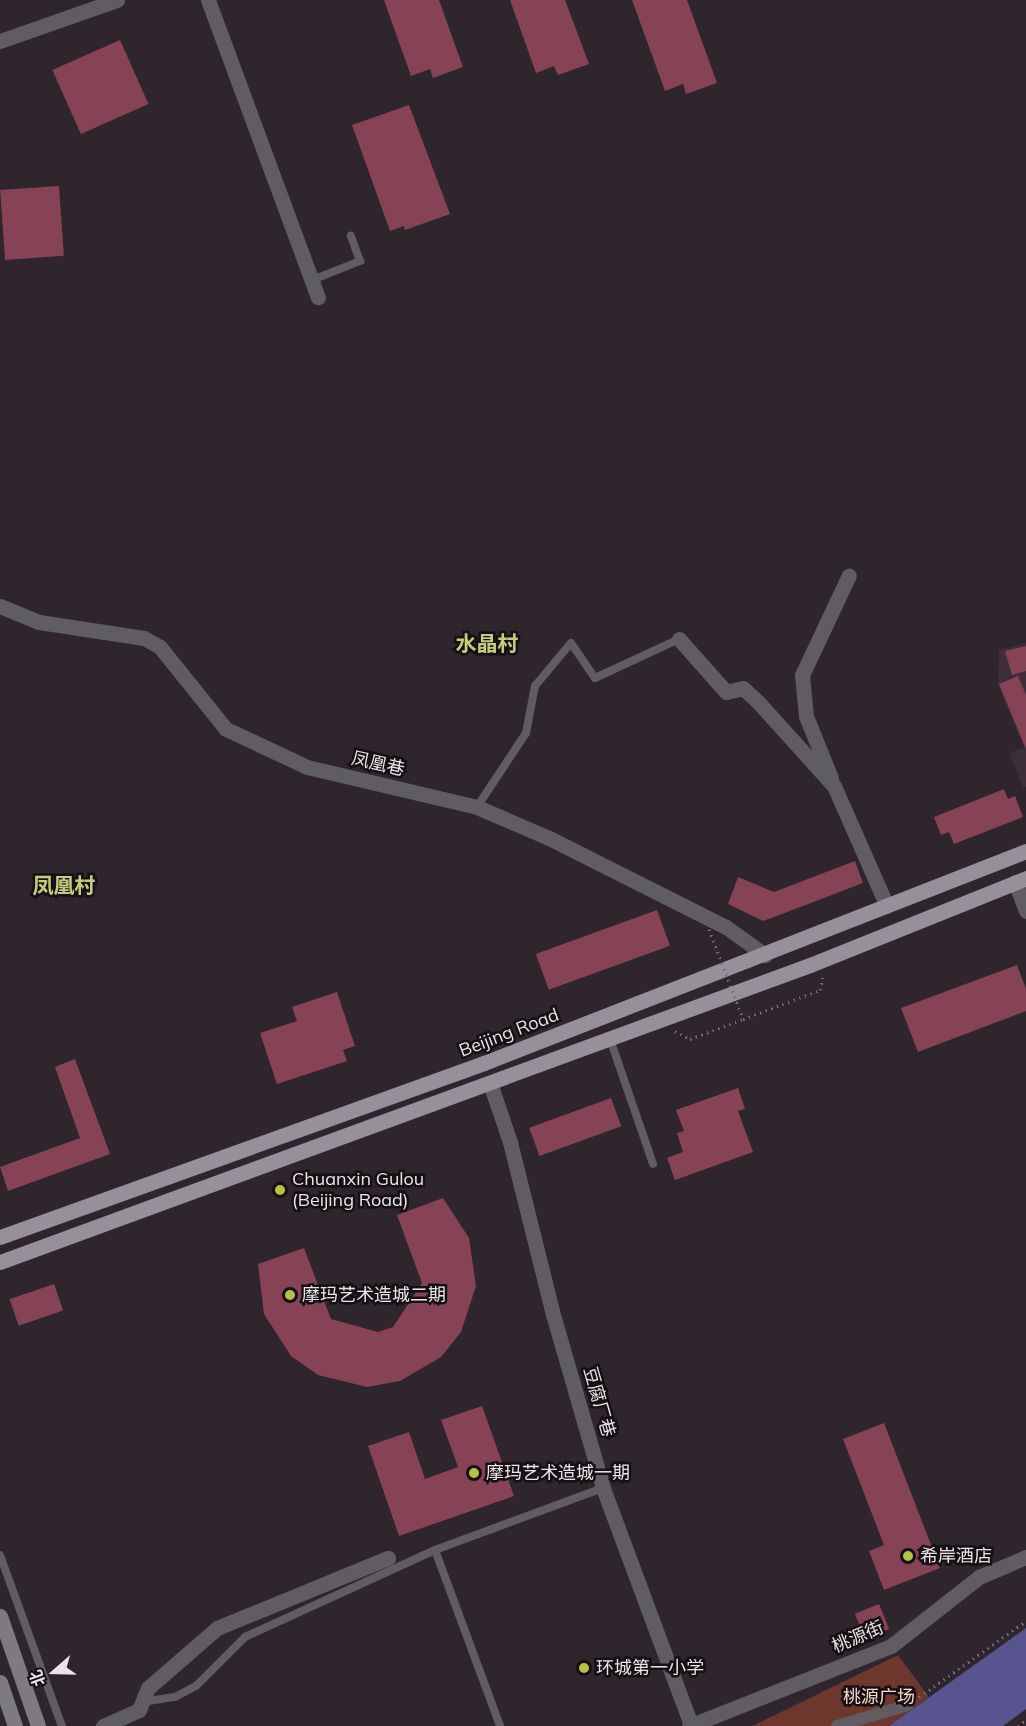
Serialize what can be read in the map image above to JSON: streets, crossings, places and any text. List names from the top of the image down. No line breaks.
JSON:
{"streets":{"main road":["Beijing Road"],"street":["凤凰巷","豆腐厂巷","桃源街"]},"crossings":[["凤凰巷","Beijing Road"],["豆腐厂巷","桃源街"]],"districts":["水晶村","凤凰村"],"parks":["桃源广场"],"places":["Chuanxin Gulou (Beijing Road)","摩玛艺术造城二期","摩玛艺术造城一期","希岸酒店","环城第一小学"],"north":"left"}
